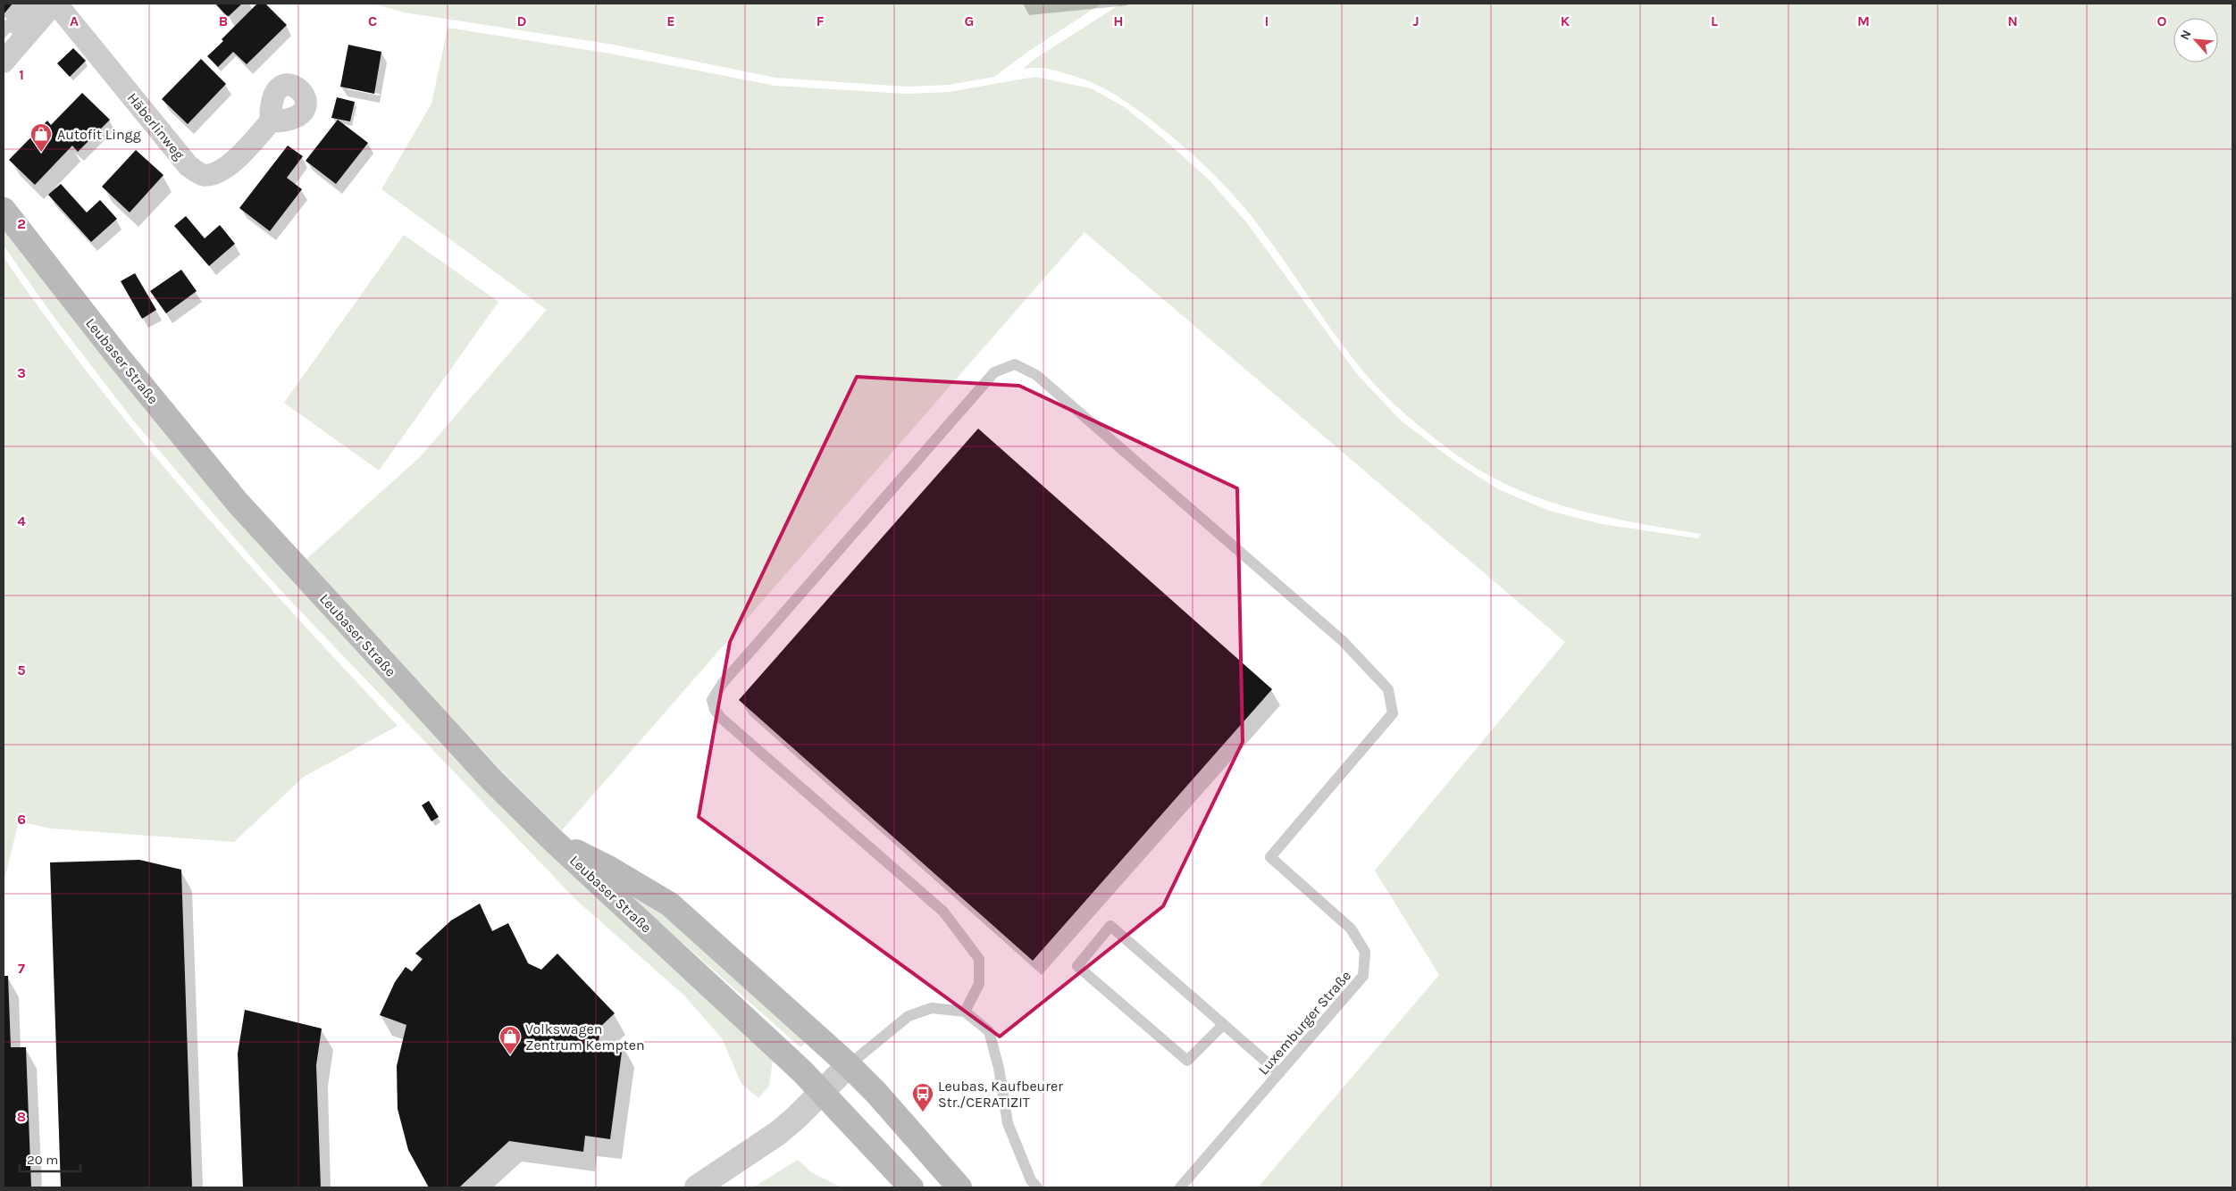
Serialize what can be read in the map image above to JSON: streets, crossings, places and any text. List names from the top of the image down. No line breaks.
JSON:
{"streets":{"main road":["Leubaser Straße"],"street":["Häberlinweg"],"lane":["Luxemburger Straße"]},"places":{"shop":["Autofit Lingg","Volkswagen Zentrum Kempten"],"bus stop":["Leubas, Kaufbeurer Str./CERATIZIT"]},"scale_bar":"20 m","north":"top left","grid":{"columns":["A","B","C","D","E","F","G","H","I","J","K","L","M","N","O"],"rows":["1","2","3","4","5","6","7","8"]}}
